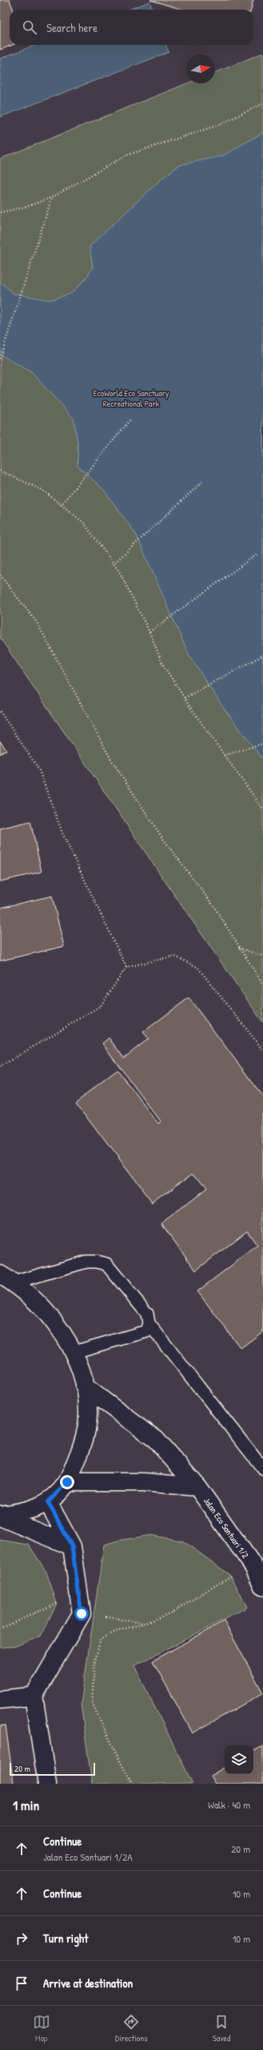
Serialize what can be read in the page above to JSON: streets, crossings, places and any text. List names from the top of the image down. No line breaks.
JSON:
{"streets":{"street":["Jalan Eco Santuari 1/2"]},"parks":["EcoWorld Eco Sanctuary Recreational Park"],"scale_bar":"20 m","north":"right","page":{"search":"Search here","scale":"20 m","heading":["1 min","Walk · 40 m"],"list":[["Continue","Jalan Eco Santuari 1/2A","20 m"],["Continue","10 m"],["Turn right","10 m"],"Arrive at destination"],"nav":["Map","Directions","Saved"]}}
